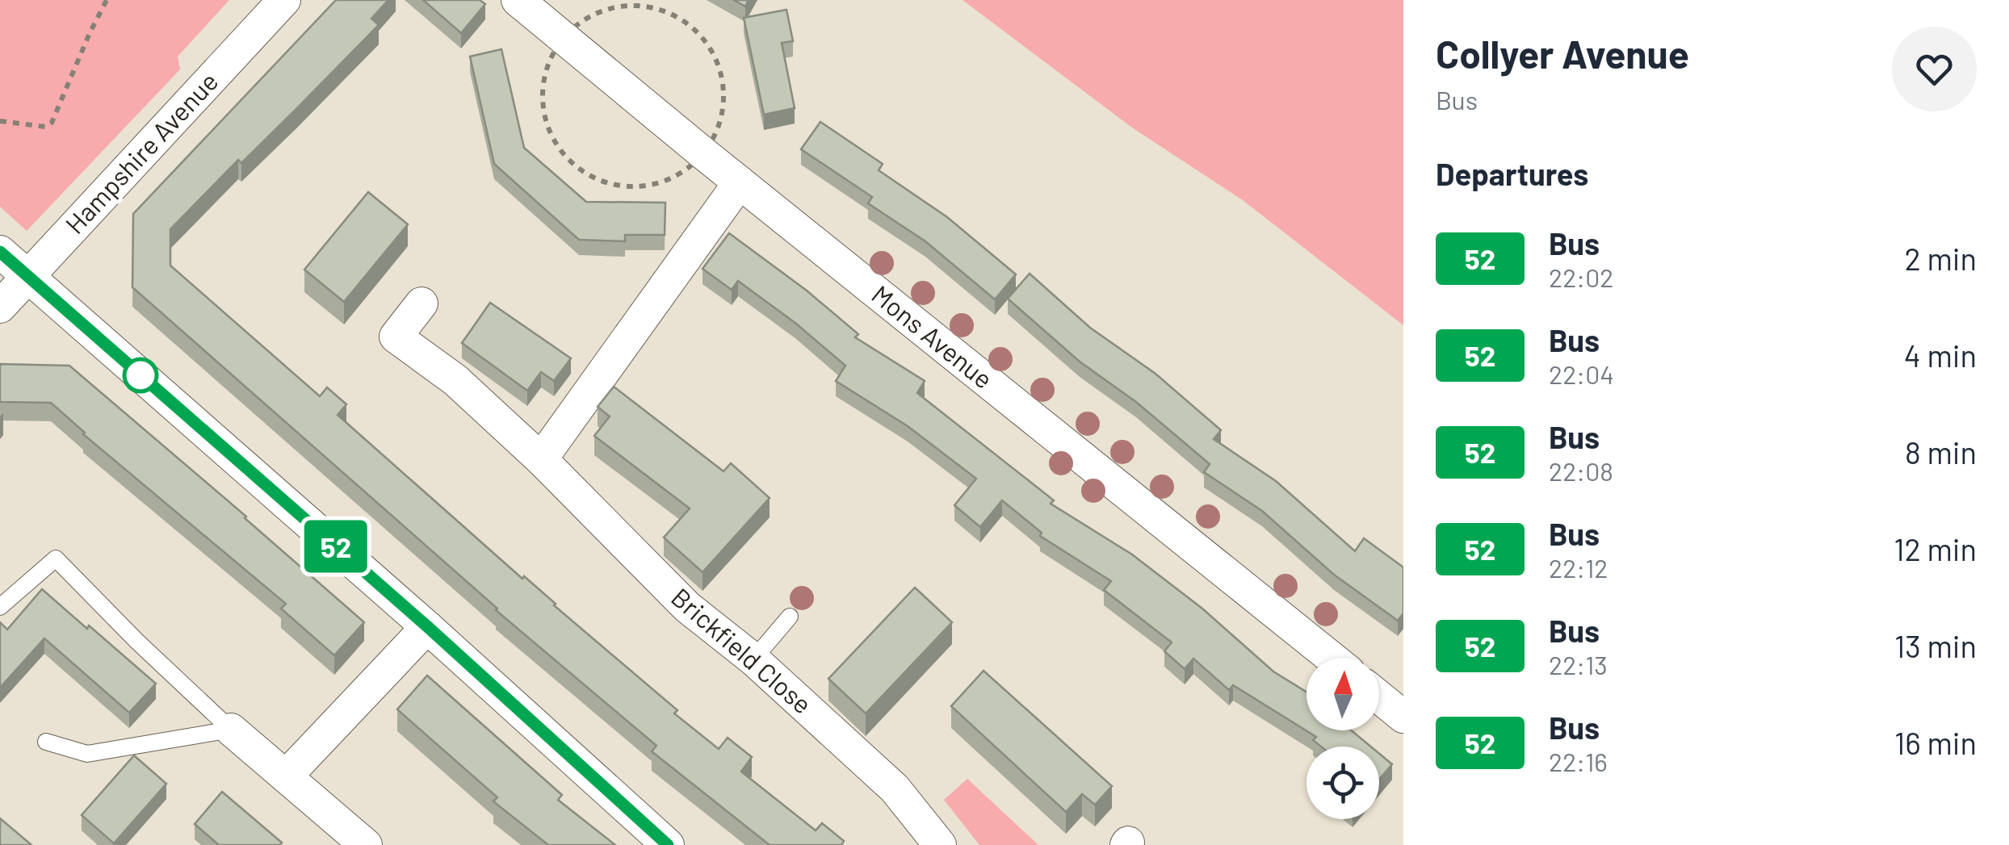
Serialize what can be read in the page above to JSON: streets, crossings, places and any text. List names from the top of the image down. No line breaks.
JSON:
{"streets":{"street":["Hampshire Avenue","Mons Avenue","Brickfield Close"]},"lines":["bus line 52"],"north":"top","page":{"on_map":"52","heading":[["Collyer Avenue","Bus"],"Departures"],"list":[{"mark":"52","name":"Bus","note":"22:02","value":"2 min"},{"mark":"52","name":"Bus","note":"22:04","value":"4 min"},{"mark":"52","name":"Bus","note":"22:08","value":"8 min"},{"mark":"52","name":"Bus","note":"22:12","value":"12 min"},{"mark":"52","name":"Bus","note":"22:13","value":"13 min"},{"mark":"52","name":"Bus","note":"22:16","value":"16 min"}]}}
